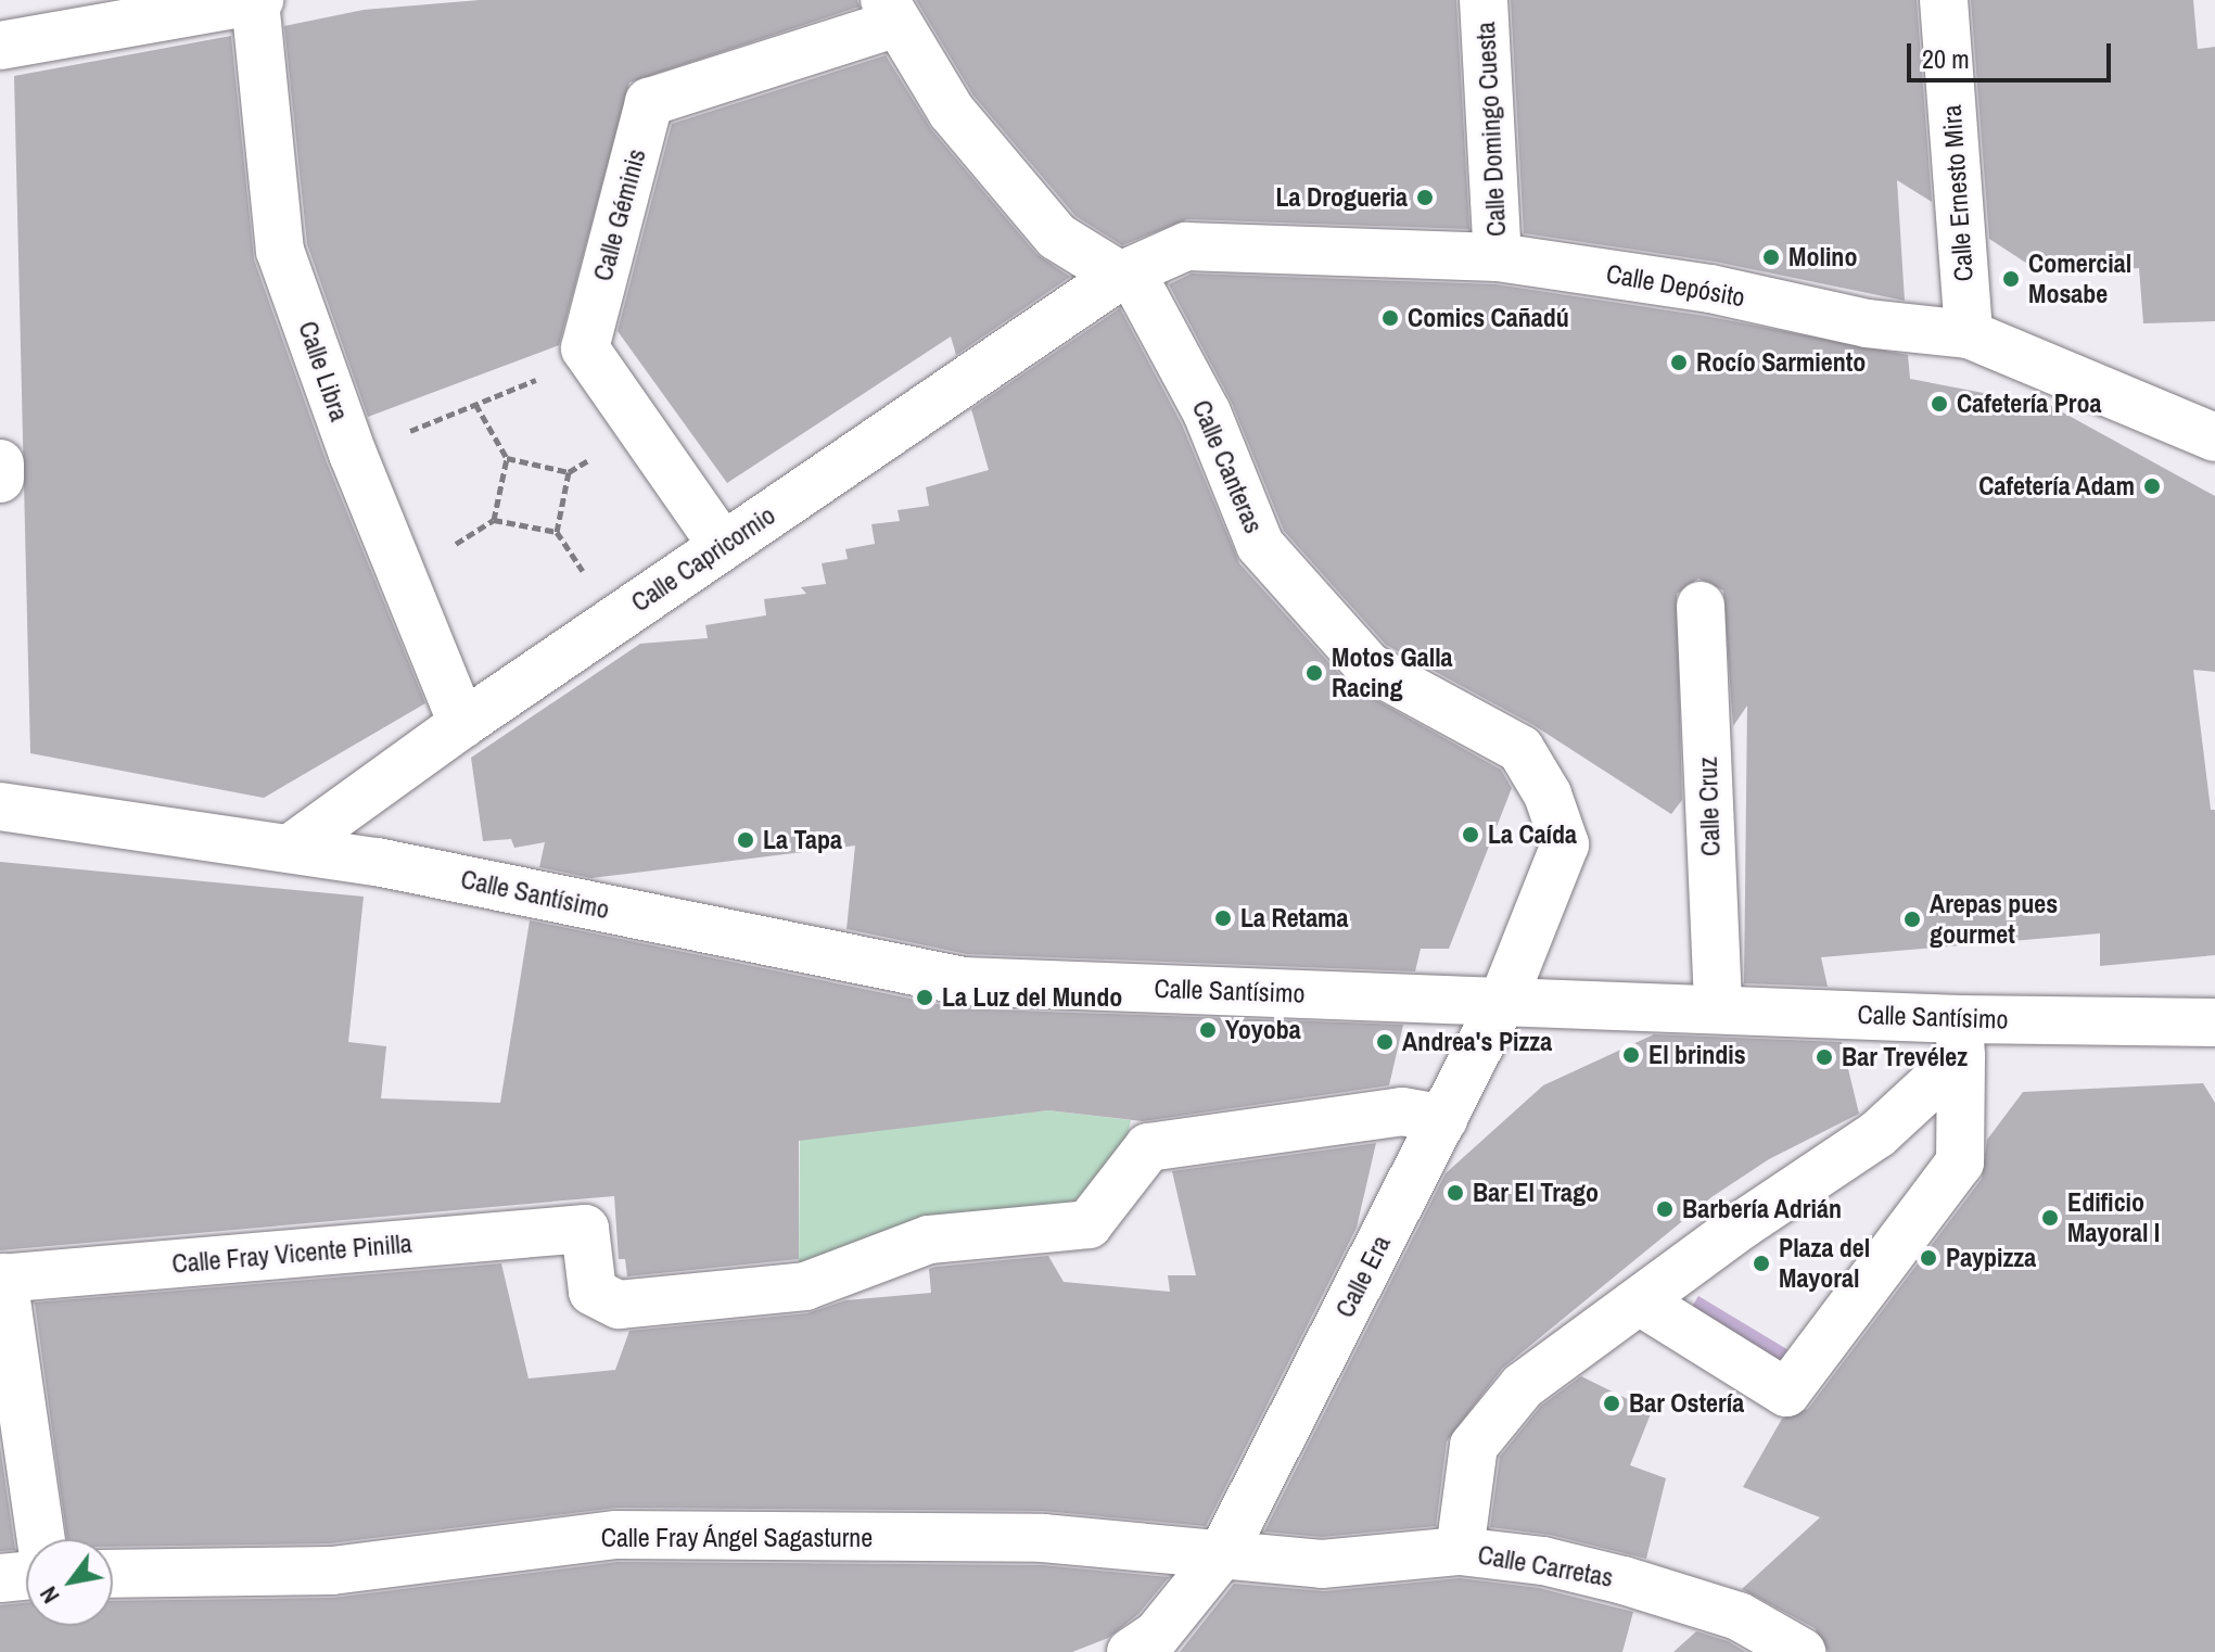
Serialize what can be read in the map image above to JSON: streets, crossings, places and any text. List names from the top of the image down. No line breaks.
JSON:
{"streets":{"street":["Calle Domingo Cuesta","Calle Ernesto Mira","Calle Géminis","Calle Depósito","Calle Libra","Calle Canteras","Calle Capricornio","Calle Cruz","Calle Santísimo","Calle Fray Vicente Pinilla","Calle Era","Calle Fray Ángel Sagasturne","Calle Carretas"]},"crossings":[["Calle Domingo Cuesta","Calle Depósito"],["Calle Ernesto Mira","Calle Depósito"],["Calle Géminis","Calle Canteras"],["Calle Depósito","Calle Canteras"],["Calle Depósito","Calle Capricornio"],["Calle Libra","Calle Capricornio"],["Calle Canteras","Calle Capricornio"],["Calle Canteras","Calle Santísimo"],["Calle Canteras","Calle Era"],["Calle Capricornio","Calle Santísimo"],["Calle Cruz","Calle Santísimo"],["Calle Santísimo","Calle Era"],["Calle Fray Vicente Pinilla","Calle Era"],["Calle Era","Calle Fray Ángel Sagasturne"],["Calle Era","Calle Carretas"],["Calle Fray Ángel Sagasturne","Calle Carretas"]],"places":["La Drogueria","Molino","Comercial Mosabe","Comics Cañadú","Rocío Sarmiento","Cafetería Proa","Cafetería Adam","Motos Galla Racing","La Caída","La Tapa","La Retama","Arepas pues gourmet","La Luz del Mundo","Yoyoba","Andrea's Pizza","El brindis","Bar Trevélez","Bar El Trago","Barbería Adrián","Edificio Mayoral I","Paypizza","Plaza del Mayoral","Bar Ostería"],"scale_bar":"20 m","north":"bottom left"}
